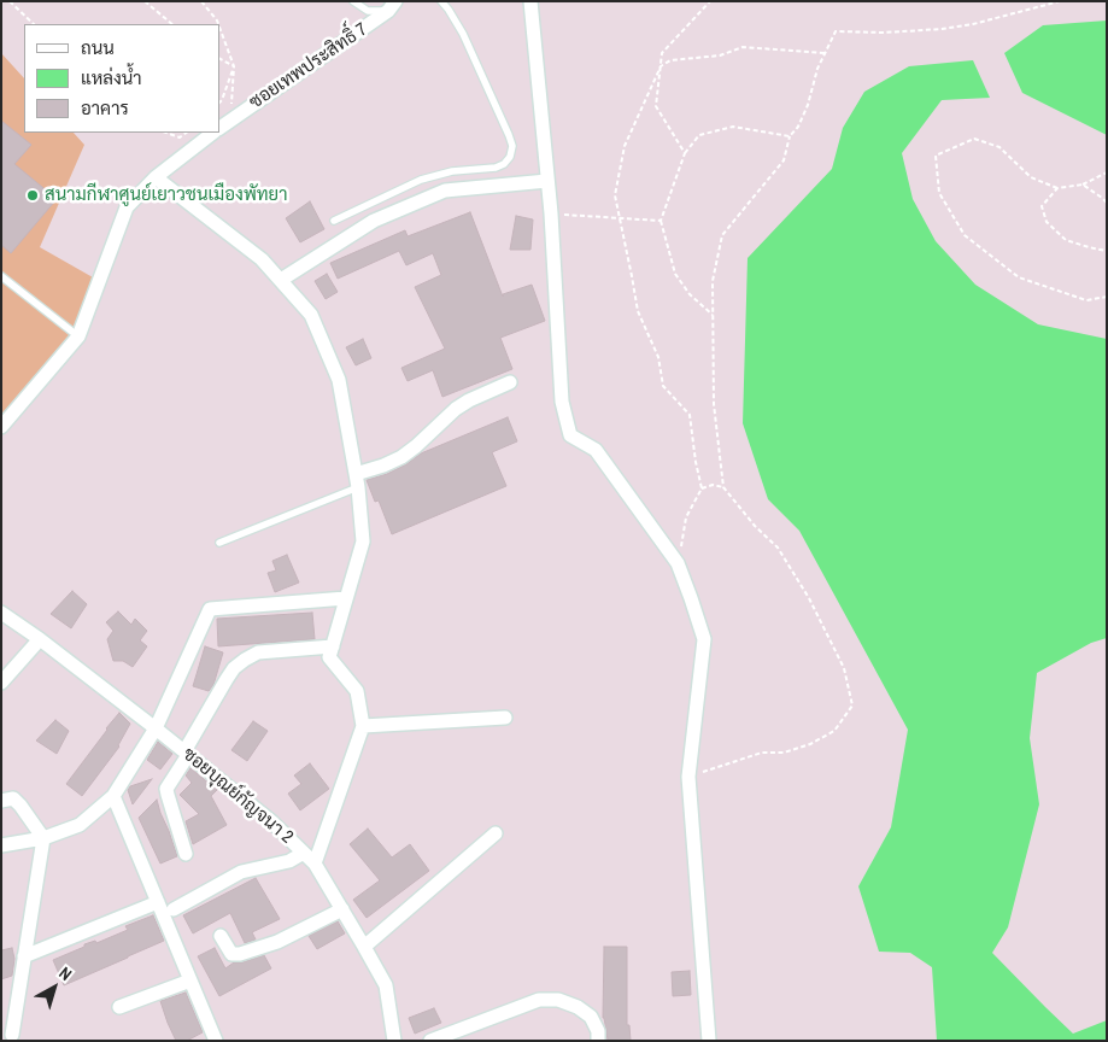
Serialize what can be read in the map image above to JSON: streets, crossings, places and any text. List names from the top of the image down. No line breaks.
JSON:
{"streets":{"street":["ซอยเทพประสิทธิ์ 7","ซอยบุณย์กัญจนา 2"]},"places":["สนามกีฬาศูนย์เยาวชนเมืองพัทยา"],"legend":["ถนน","แหล่งน้ำ","อาคาร"],"north":"top right"}
